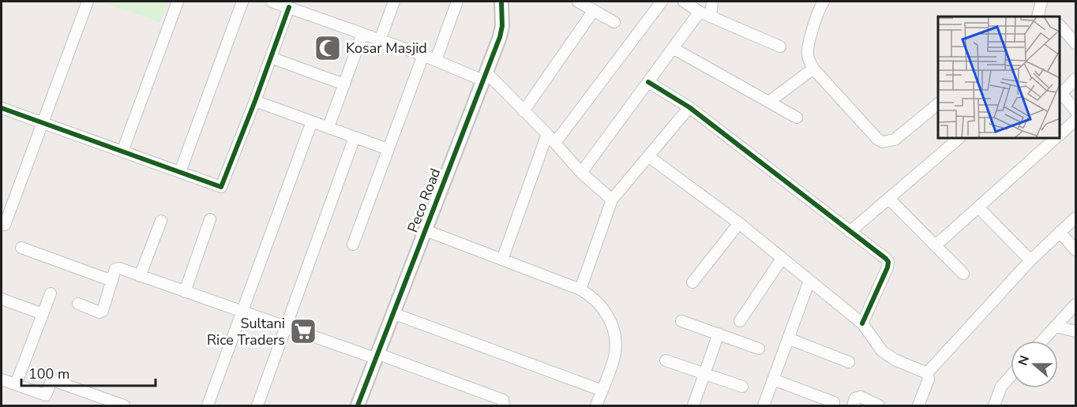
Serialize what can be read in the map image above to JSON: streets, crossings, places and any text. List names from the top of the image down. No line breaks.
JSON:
{"streets":{"street":["Peco Road"]},"places":{"mosque":["Kosar Masjid"],"supermarket":["Sultani Rice Traders"]},"scale_bar":"100 m","north":"left"}
